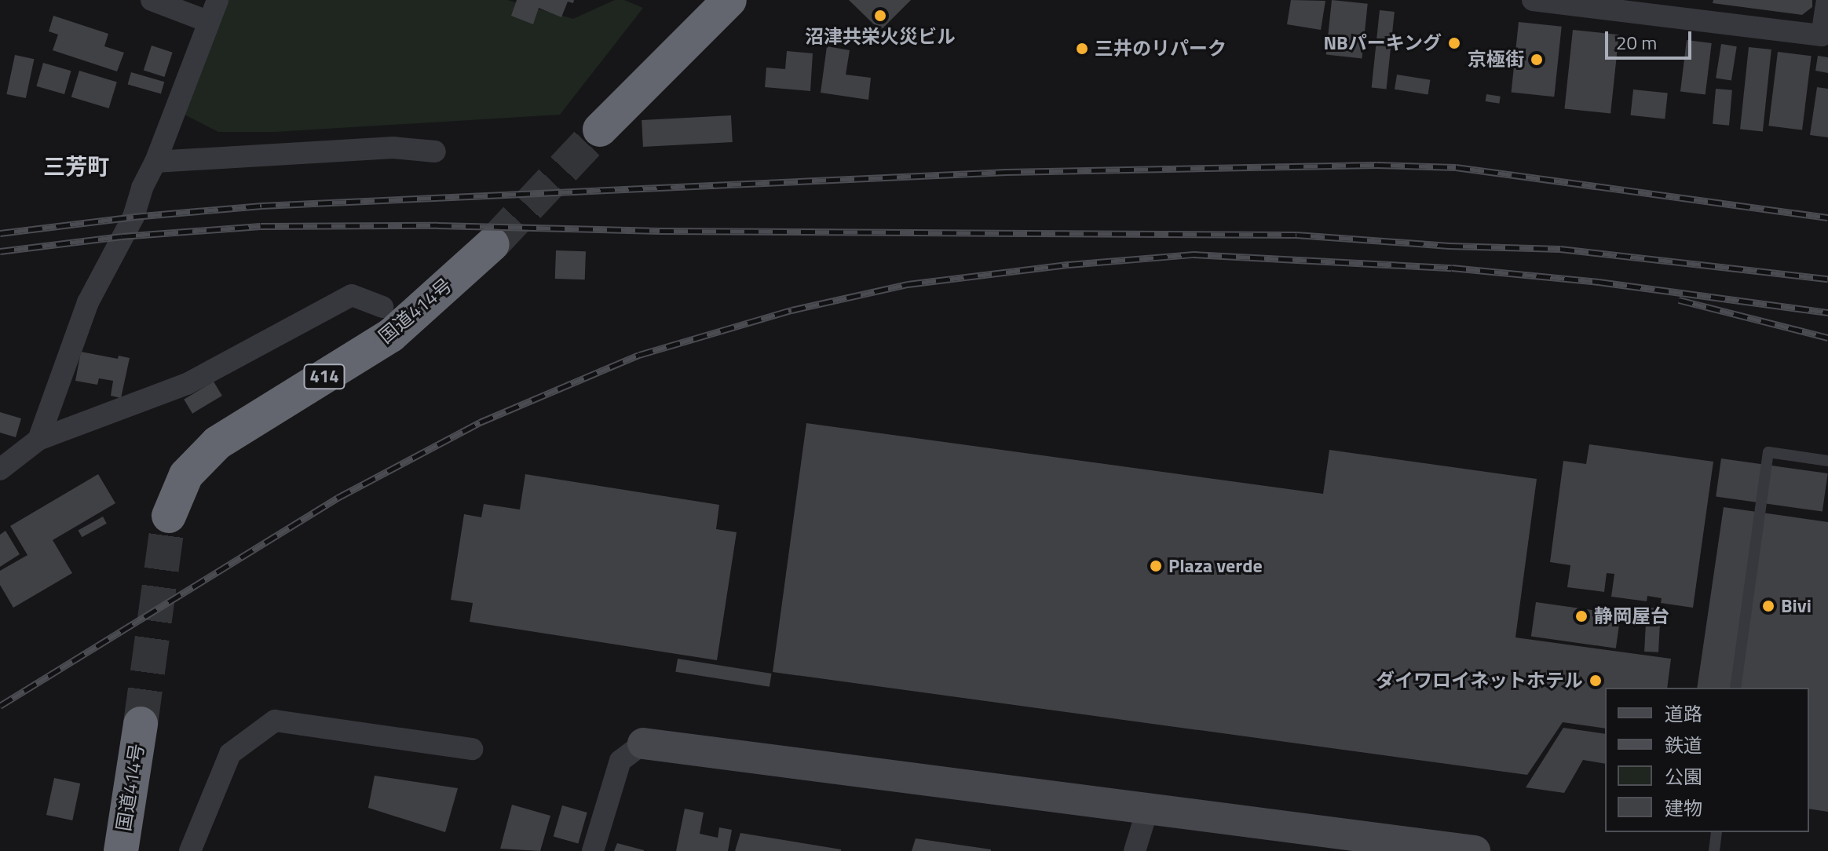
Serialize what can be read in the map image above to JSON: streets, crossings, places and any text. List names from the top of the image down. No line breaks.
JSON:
{"streets":{"highway":["国道414号","414"]},"districts":["三芳町"],"places":["沼津共栄火災ビル","NBパーキング","三井のリパーク","京極街","Plaza verde","Bivi","静岡屋台","ダイワロイネットホテル"],"legend":["道路","鉄道","公園","建物"],"scale_bar":"20 m"}
